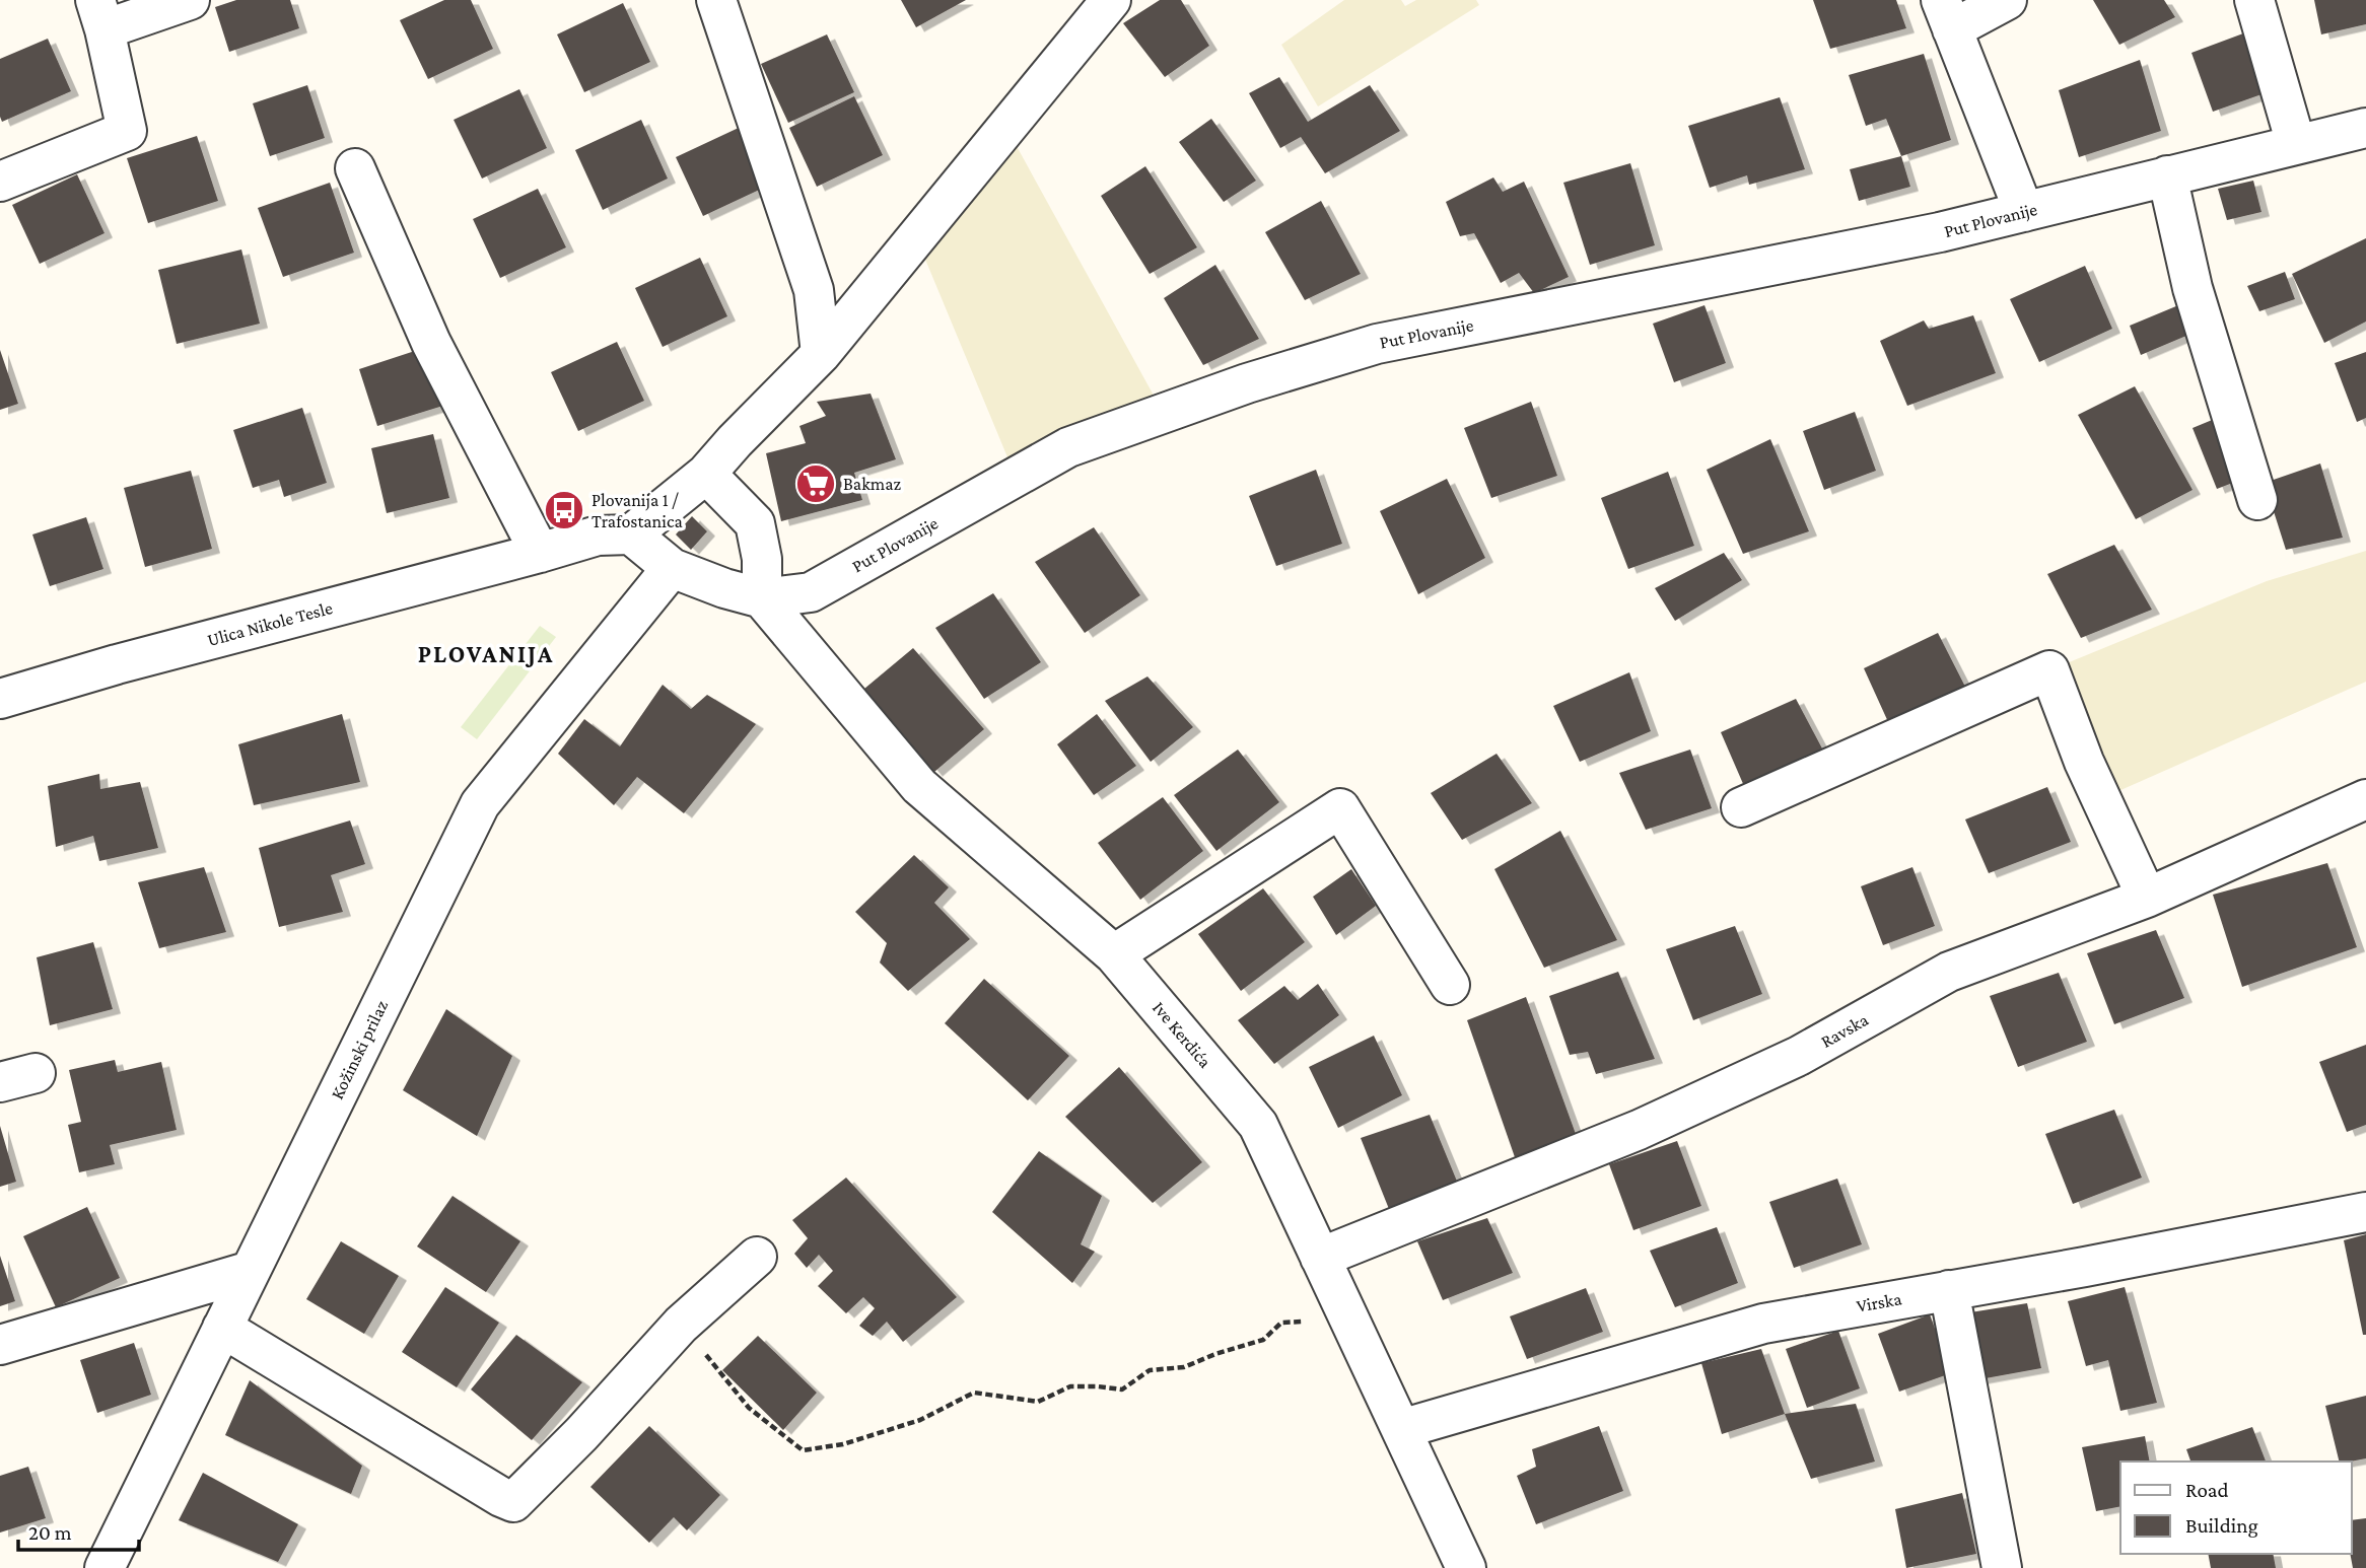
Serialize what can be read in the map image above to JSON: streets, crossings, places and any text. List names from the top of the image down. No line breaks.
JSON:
{"streets":{"street":["Put Plovanije","Ulica Nikole Tesle","Ravska","Ive Kerdića","Kožinski prilaz","Virska"]},"crossings":[["Put Plovanije","Ive Kerdića"],["Put Plovanije","Kožinski prilaz"],["Ravska","Ive Kerdića"],["Ive Kerdića","Virska"]],"districts":["PLOVANIJA"],"places":{"supermarket":["Bakmaz"],"bus stop":["Plovanija 1 / Trafostanica"]},"legend":["Road","Building"],"scale_bar":"20 m"}
